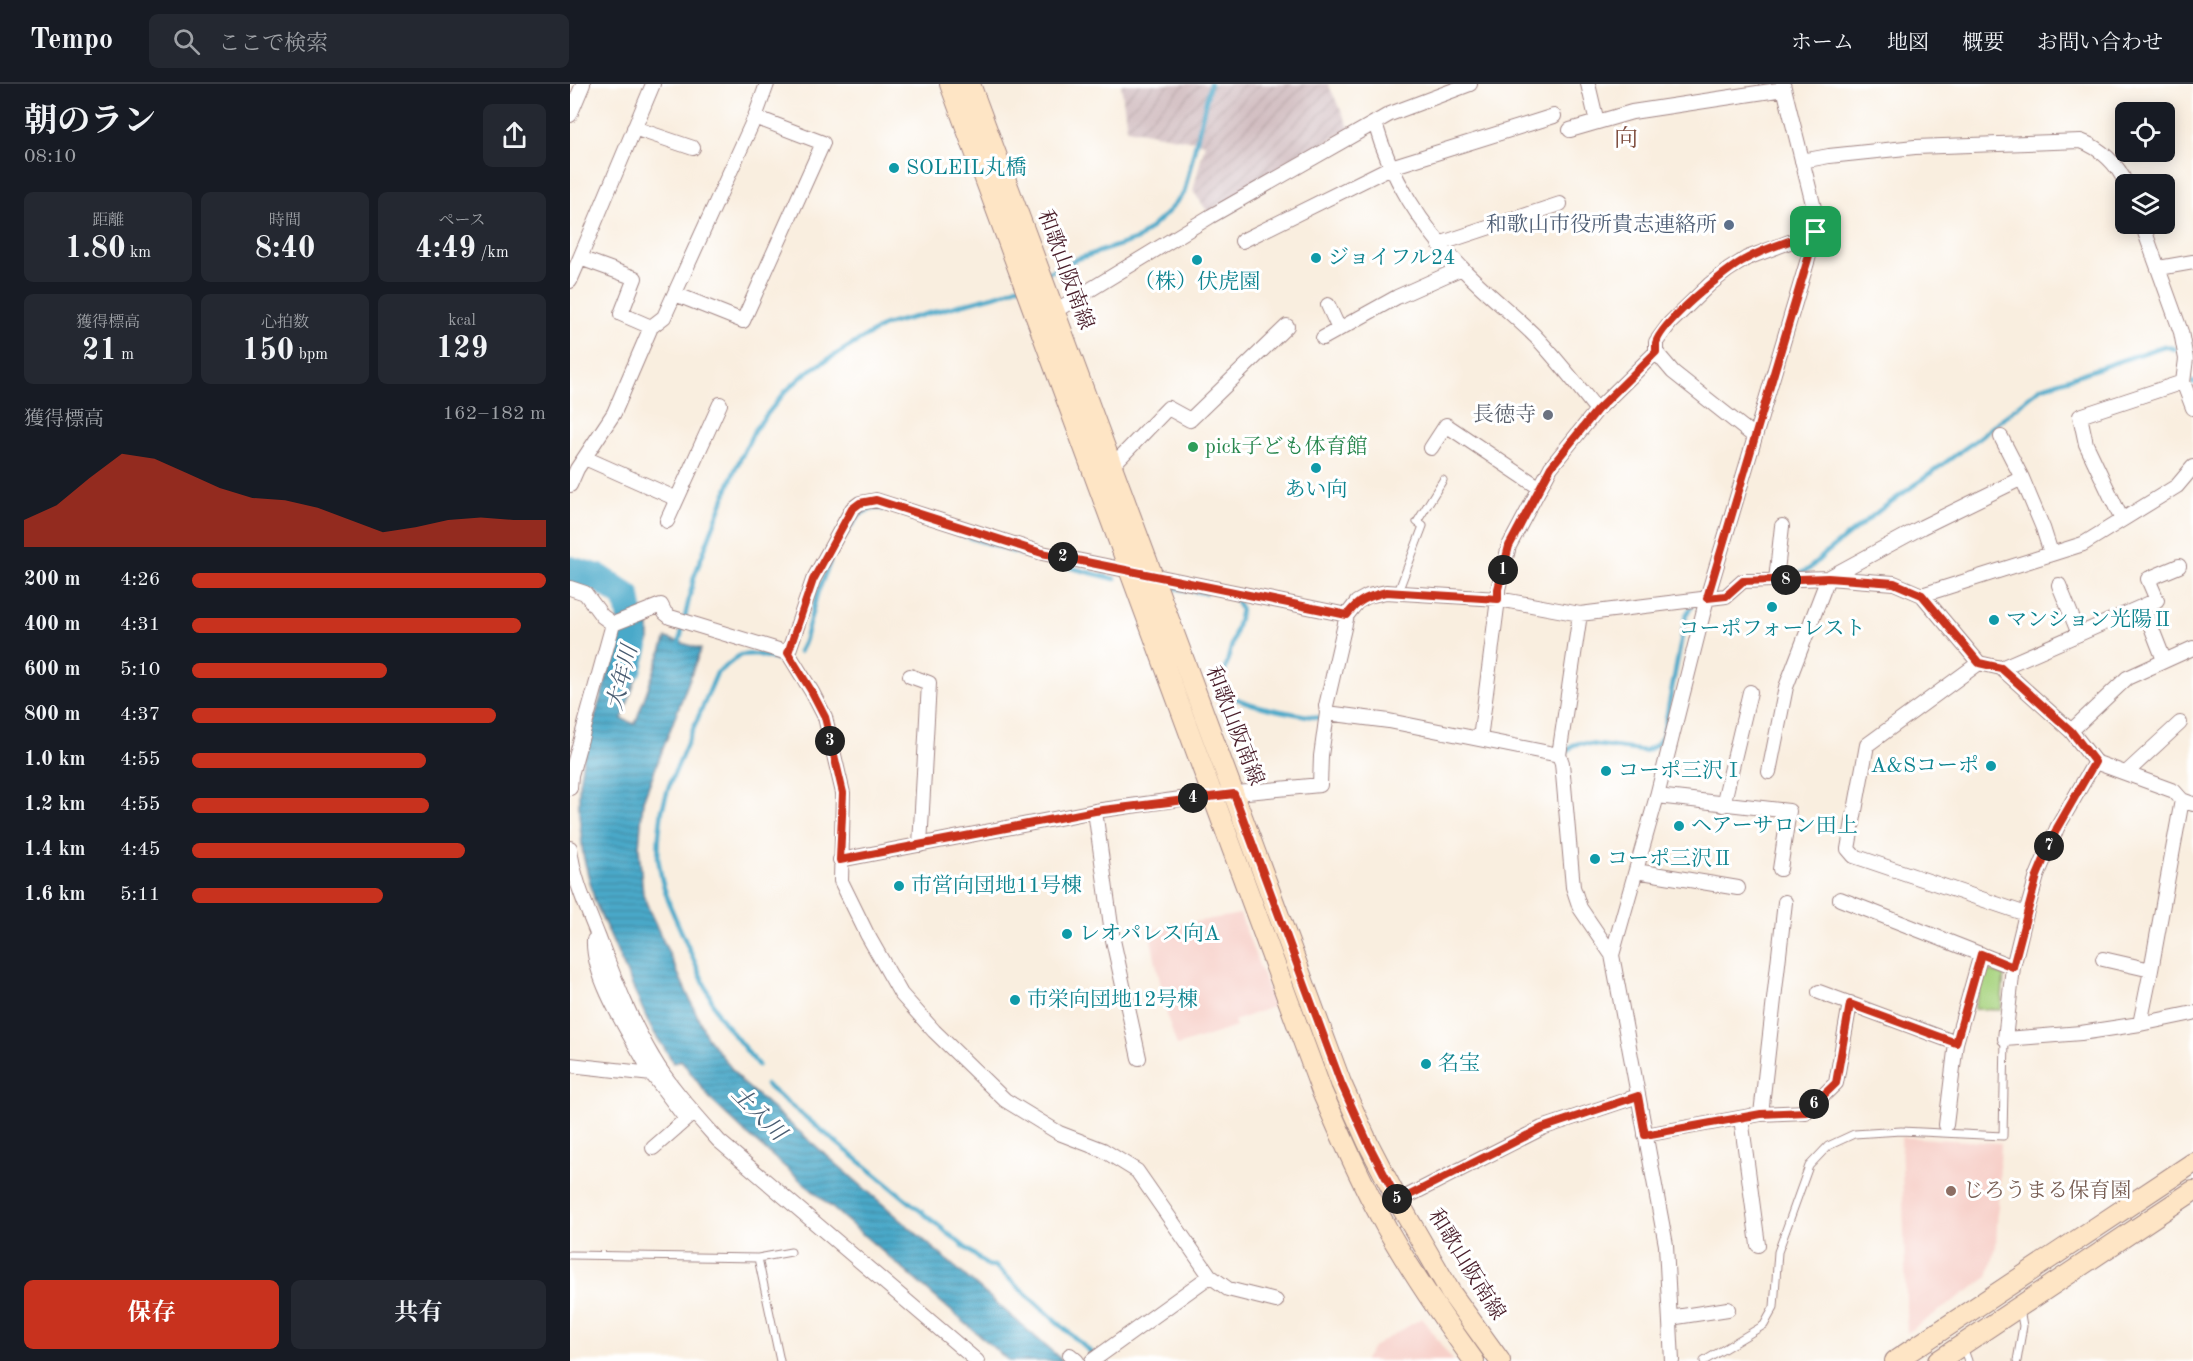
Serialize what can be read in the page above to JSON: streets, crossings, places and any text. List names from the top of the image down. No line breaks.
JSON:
{"streets":{"main road":["和歌山阪南線"]},"districts":["向"],"water":["大年川","土入川"],"places":["SOLEIL丸橋","和歌山市役所貴志連絡所","ジョイフル24","（株）伏虎園","長徳寺","pick子ども体育館","あい向","コーポフォーレスト","マンション光陽Ⅱ","A&Sコーポ","コーポ三沢Ⅰ","ヘアーサロン田上","コーポ三沢Ⅱ","市営向団地11号棟","レオパレス向A","市栄向団地12号棟","名宝","じろうまる保育園"],"page":{"header":"Tempo","search":"ここで検索","nav":["ホーム","地図","概要","お問い合わせ"],"heading":["朝のラン","08:10"],"stats":[["距離","1.80 km"],["時間","8:40"],["ペース","4:49 /km"],["獲得標高","21 m"],["心拍数","150 bpm"],["kcal","129"]],"chart":["獲得標高","162–182 m"],"pins":["2","1","8","3","4","7","6","5"],"list":[{"name":"200 m","note":"4:26"},{"name":"400 m","note":"4:31"},{"name":"600 m","note":"5:10"},{"name":"800 m","note":"4:37"},{"name":"1.0 km","note":"4:55"},{"name":"1.2 km","note":"4:55"},{"name":"1.4 km","note":"4:45"},{"name":"1.6 km","note":"5:11"}],"buttons":["保存","共有"]}}
